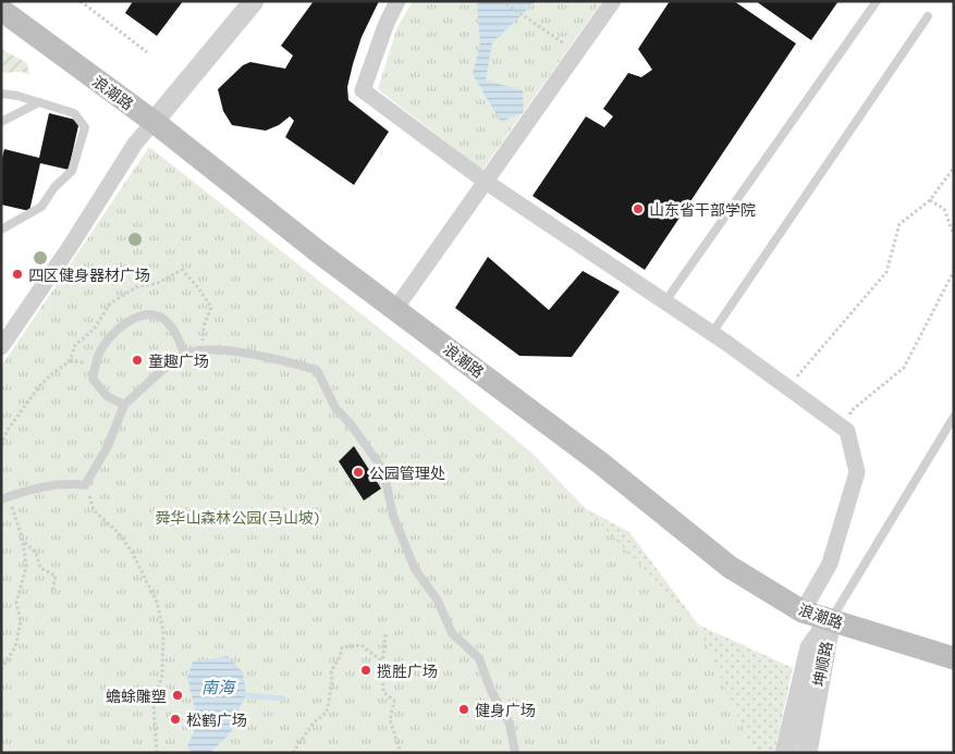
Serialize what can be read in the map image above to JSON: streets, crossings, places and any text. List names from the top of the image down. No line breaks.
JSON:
{"streets":{"main road":["浪潮路"],"street":["坤顺路"]},"crossings":[["浪潮路","坤顺路"]],"water":["南海"],"parks":["舜华山森林公园(马山坡)"],"places":["山东省干部学院","四区健身器材广场","童趣广场","公园管理处","揽胜广场","蟾蜍雕塑","健身广场","松鹤广场"]}
